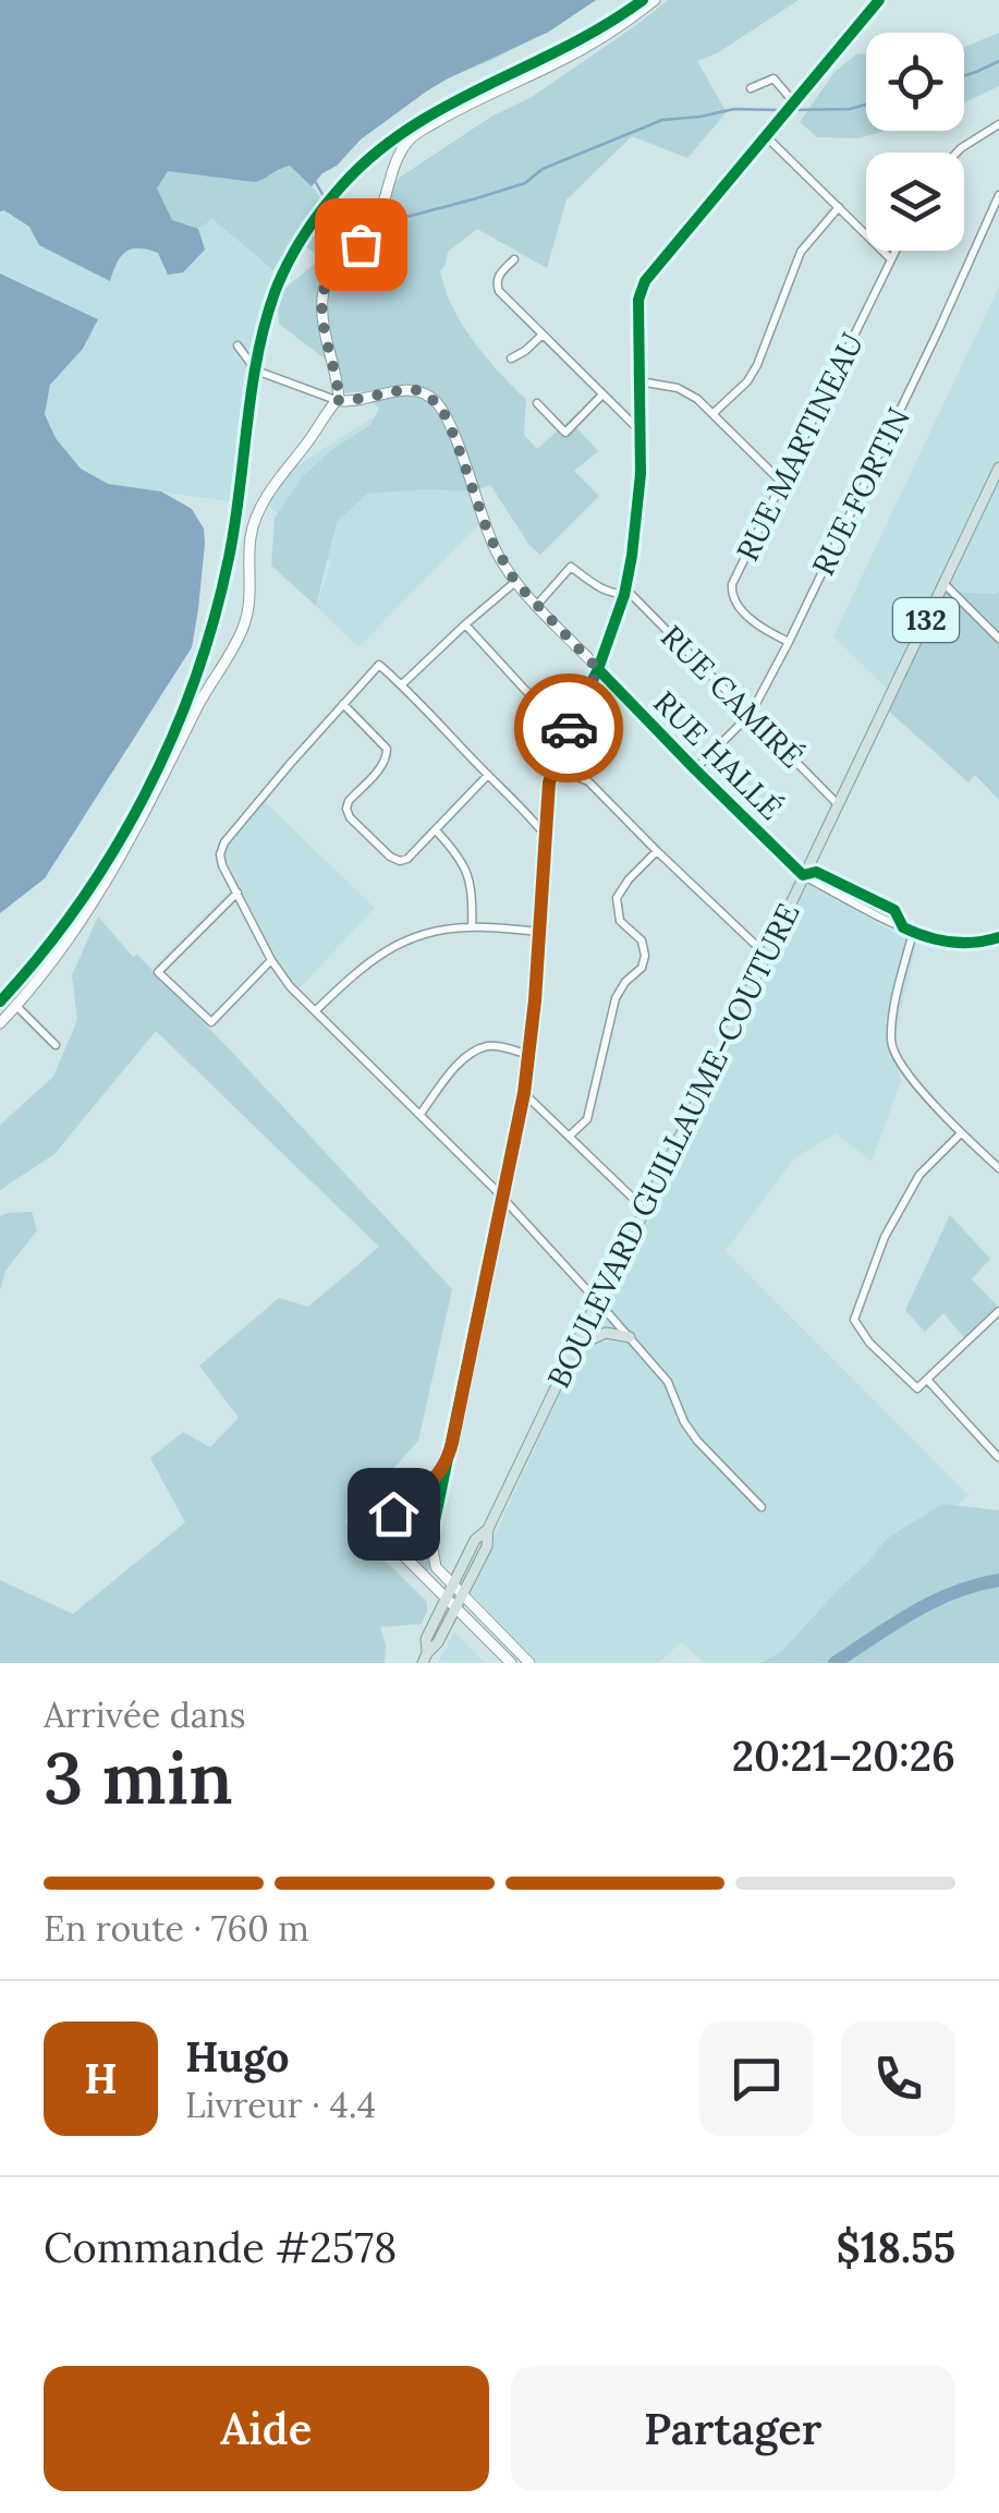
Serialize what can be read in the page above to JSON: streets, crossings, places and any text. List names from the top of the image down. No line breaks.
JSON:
{"streets":{"main road":["132","BOULEVARD GUILLAUME-COUTURE"],"street":["RUE MARTINEAU","RUE FORTIN","RUE CAMIRÉ","RUE HALLÉ"]},"crossings":[["RUE MARTINEAU","RUE FORTIN"],["RUE FORTIN","RUE CAMIRÉ"],["RUE FORTIN","RUE HALLÉ"],["RUE CAMIRÉ","RUE HALLÉ"],["RUE CAMIRÉ","BOULEVARD GUILLAUME-COUTURE"],["RUE HALLÉ","BOULEVARD GUILLAUME-COUTURE"]],"page":{"heading":["3 min","Arrivée dans","20:21–20:26"],"panel":["Hugo","Livreur · 4.4","Commande #2578","$18.55"],"bar":"En route · 760 m","round":"H","buttons":["Aide","Partager"]}}
